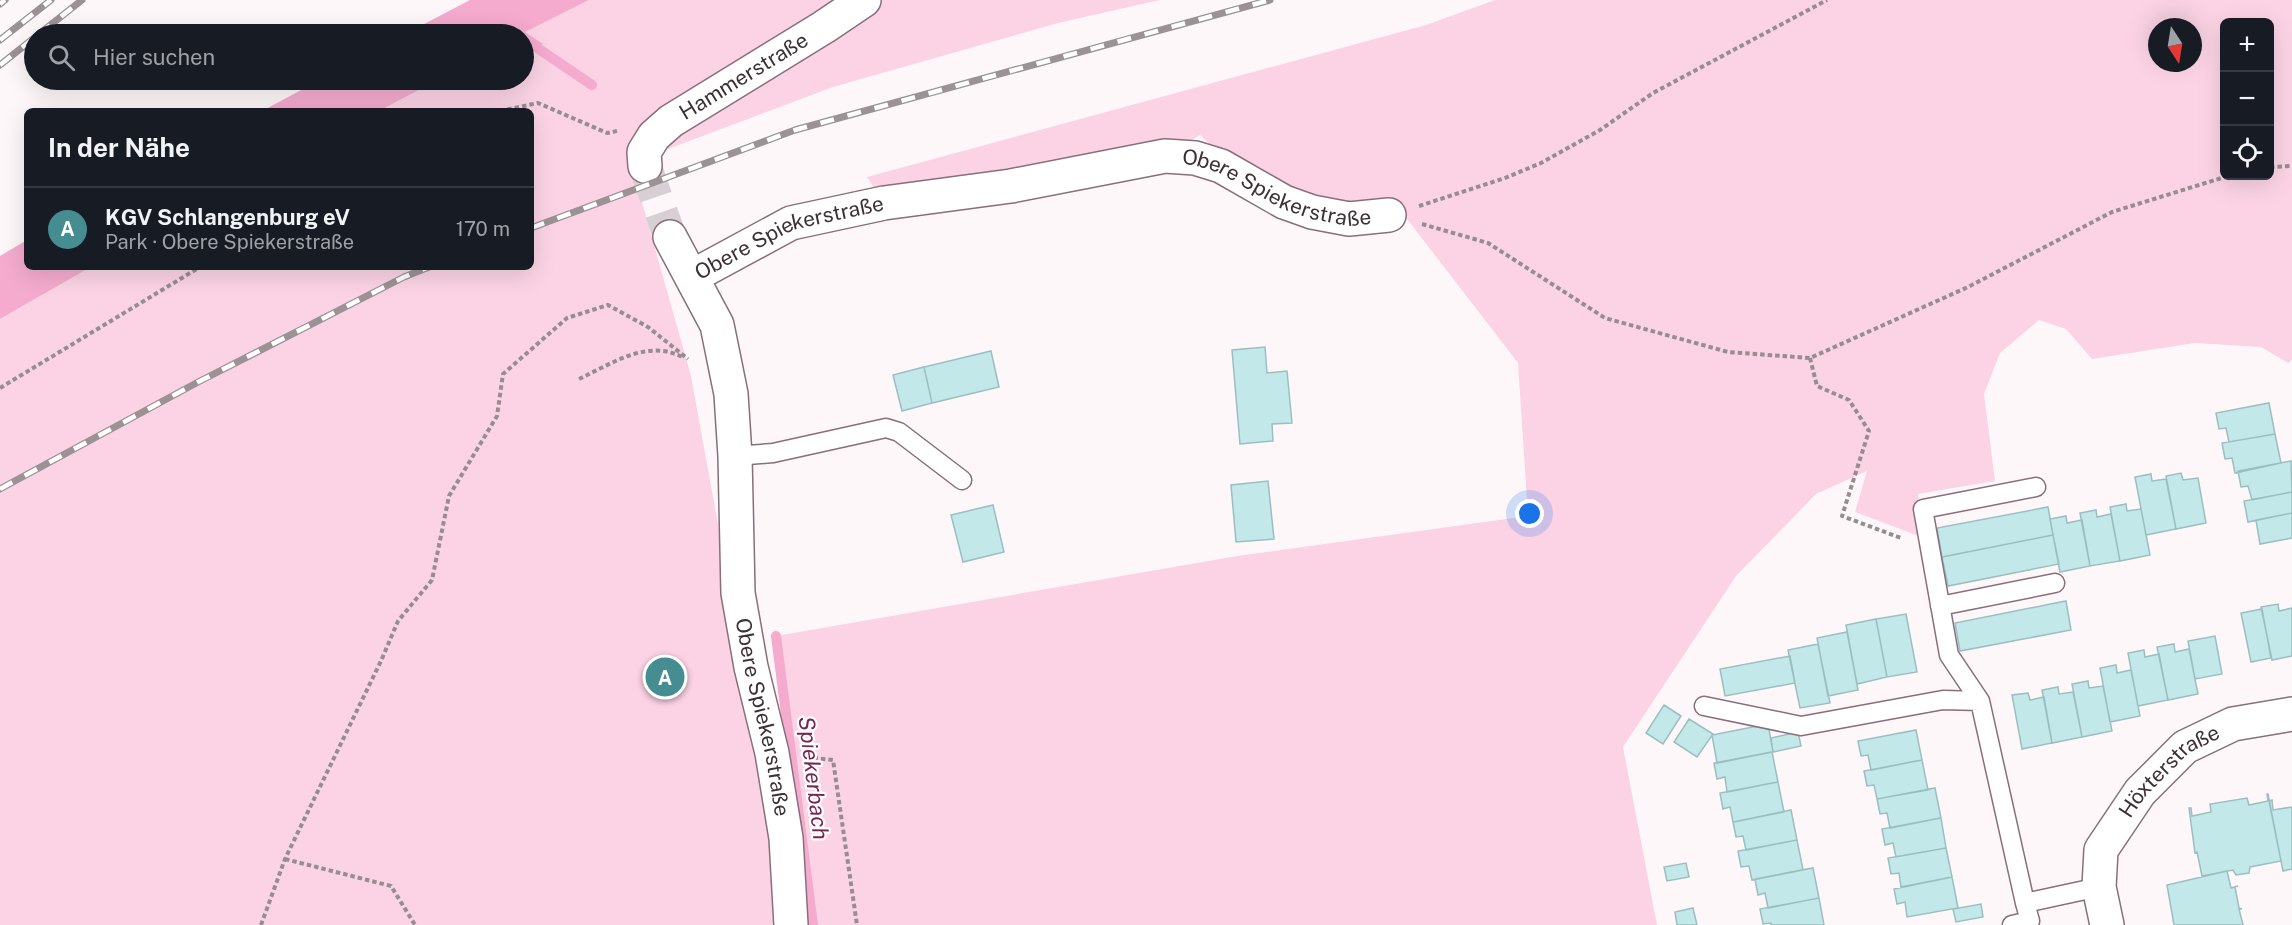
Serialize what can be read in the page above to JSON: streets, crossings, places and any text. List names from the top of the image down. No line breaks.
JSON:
{"streets":{"street":["Hammerstraße","Obere Spiekerstraße","Höxterstraße"]},"water":["Spiekerbach"],"north":"bottom","page":{"map_buttons":["+","−"],"search":"Hier suchen","heading":"In der Nähe","list":[{"mark":"A","name":"KGV Schlangenburg eV","note":"Park · Obere Spiekerstraße","value":"170 m"}],"pins":"A"}}
